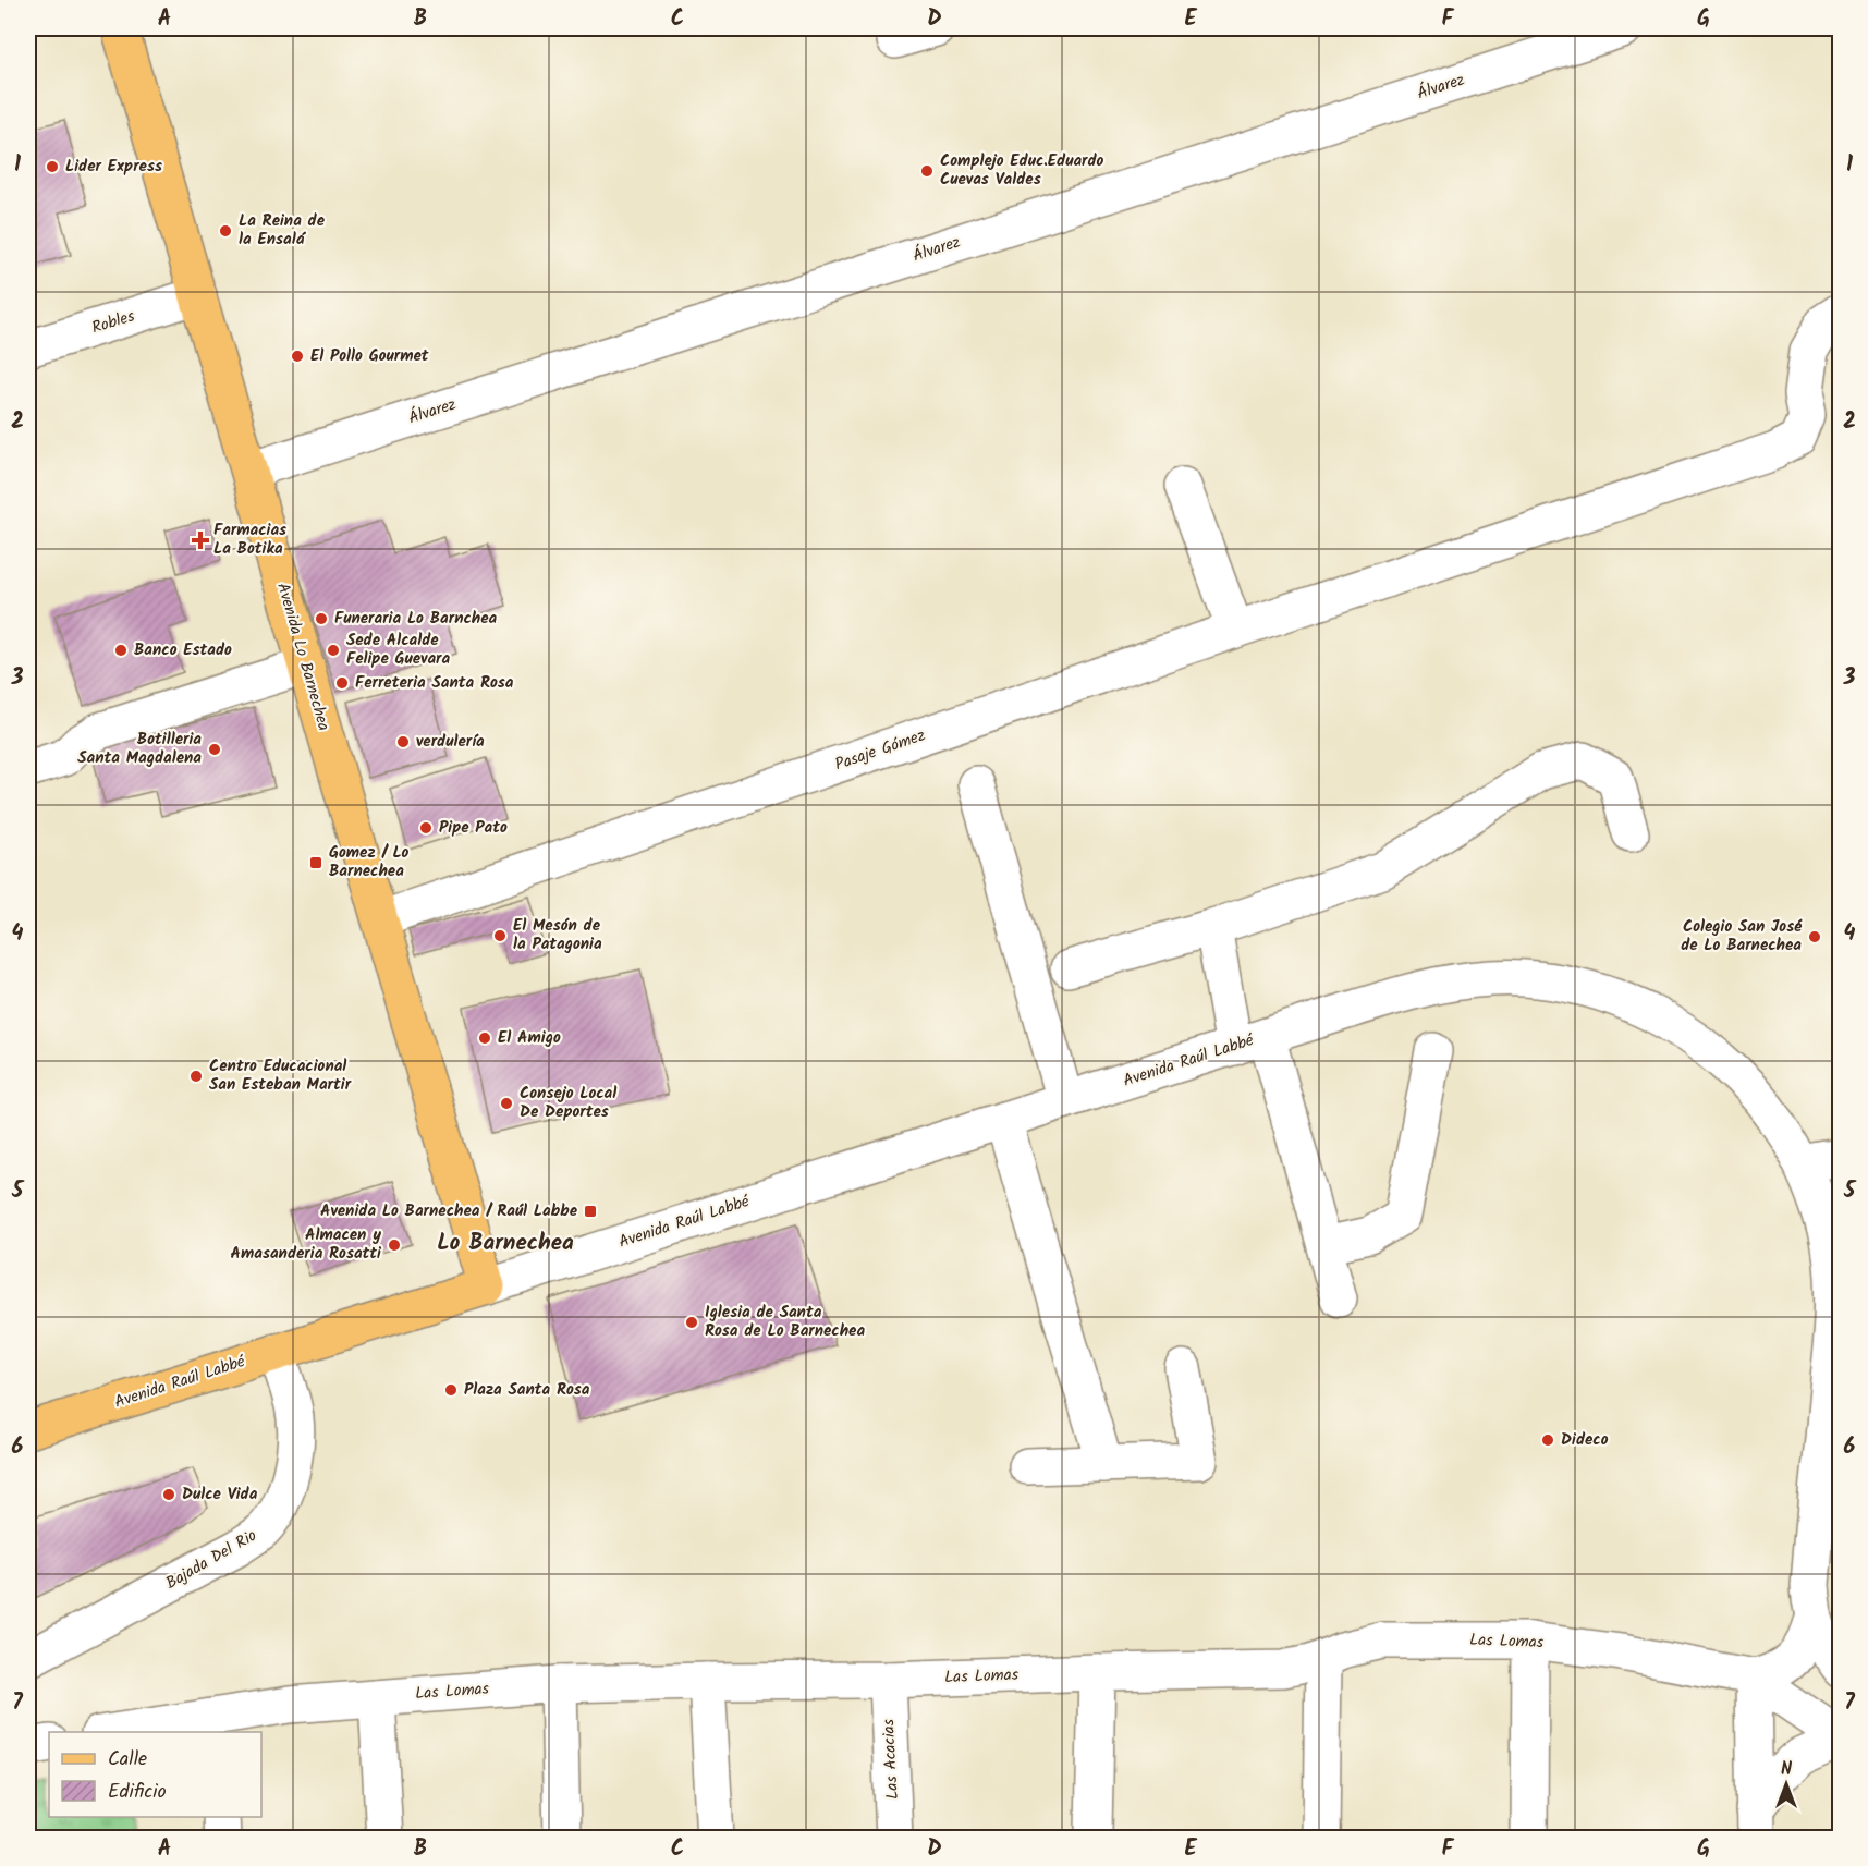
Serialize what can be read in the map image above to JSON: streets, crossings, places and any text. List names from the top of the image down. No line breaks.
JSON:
{"streets":{"main road":["Avenida Lo Barnechea","Avenida Raúl Labbé"],"street":["Álvarez","Robles","Pasaje Gómez","Bajada Del Rio","Las Lomas","Las Acacias"]},"crossings":[["Álvarez","Avenida Lo Barnechea"],["Robles","Avenida Lo Barnechea"],["Avenida Lo Barnechea","Pasaje Gómez"],["Avenida Lo Barnechea","Avenida Raúl Labbé"],["Avenida Raúl Labbé","Bajada Del Rio"],["Las Lomas","Las Acacias"]],"districts":["Lo Barnechea"],"places":{"other":["Lider Express","Complejo Educ.Eduardo Cuevas Valdes","La Reina de la Ensalá","El Pollo Gourmet","Funeraria Lo Barnchea","Banco Estado","Sede Alcalde Felipe Guevara","Ferreteria Santa Rosa","verdulería","Botilleria Santa Magdalena","Pipe Pato","El Mesón de la Patagonia","Colegio San José de Lo Barnechea","El Amigo","Centro Educacional San Esteban Martir","Consejo Local De Deportes","Almacen y Amasanderia Rosatti","Iglesia de Santa Rosa de Lo Barnechea","Plaza Santa Rosa","Dideco","Dulce Vida"],"health":["Farmacias La Botika"],"transit":["Gomez / Lo Barnechea","Avenida Lo Barnechea / Raúl Labbe"]},"legend":["Calle","Edificio"],"north":"top","grid":{"columns":["A","B","C","D","E","F","G"],"rows":["1","2","3","4","5","6","7"]}}
